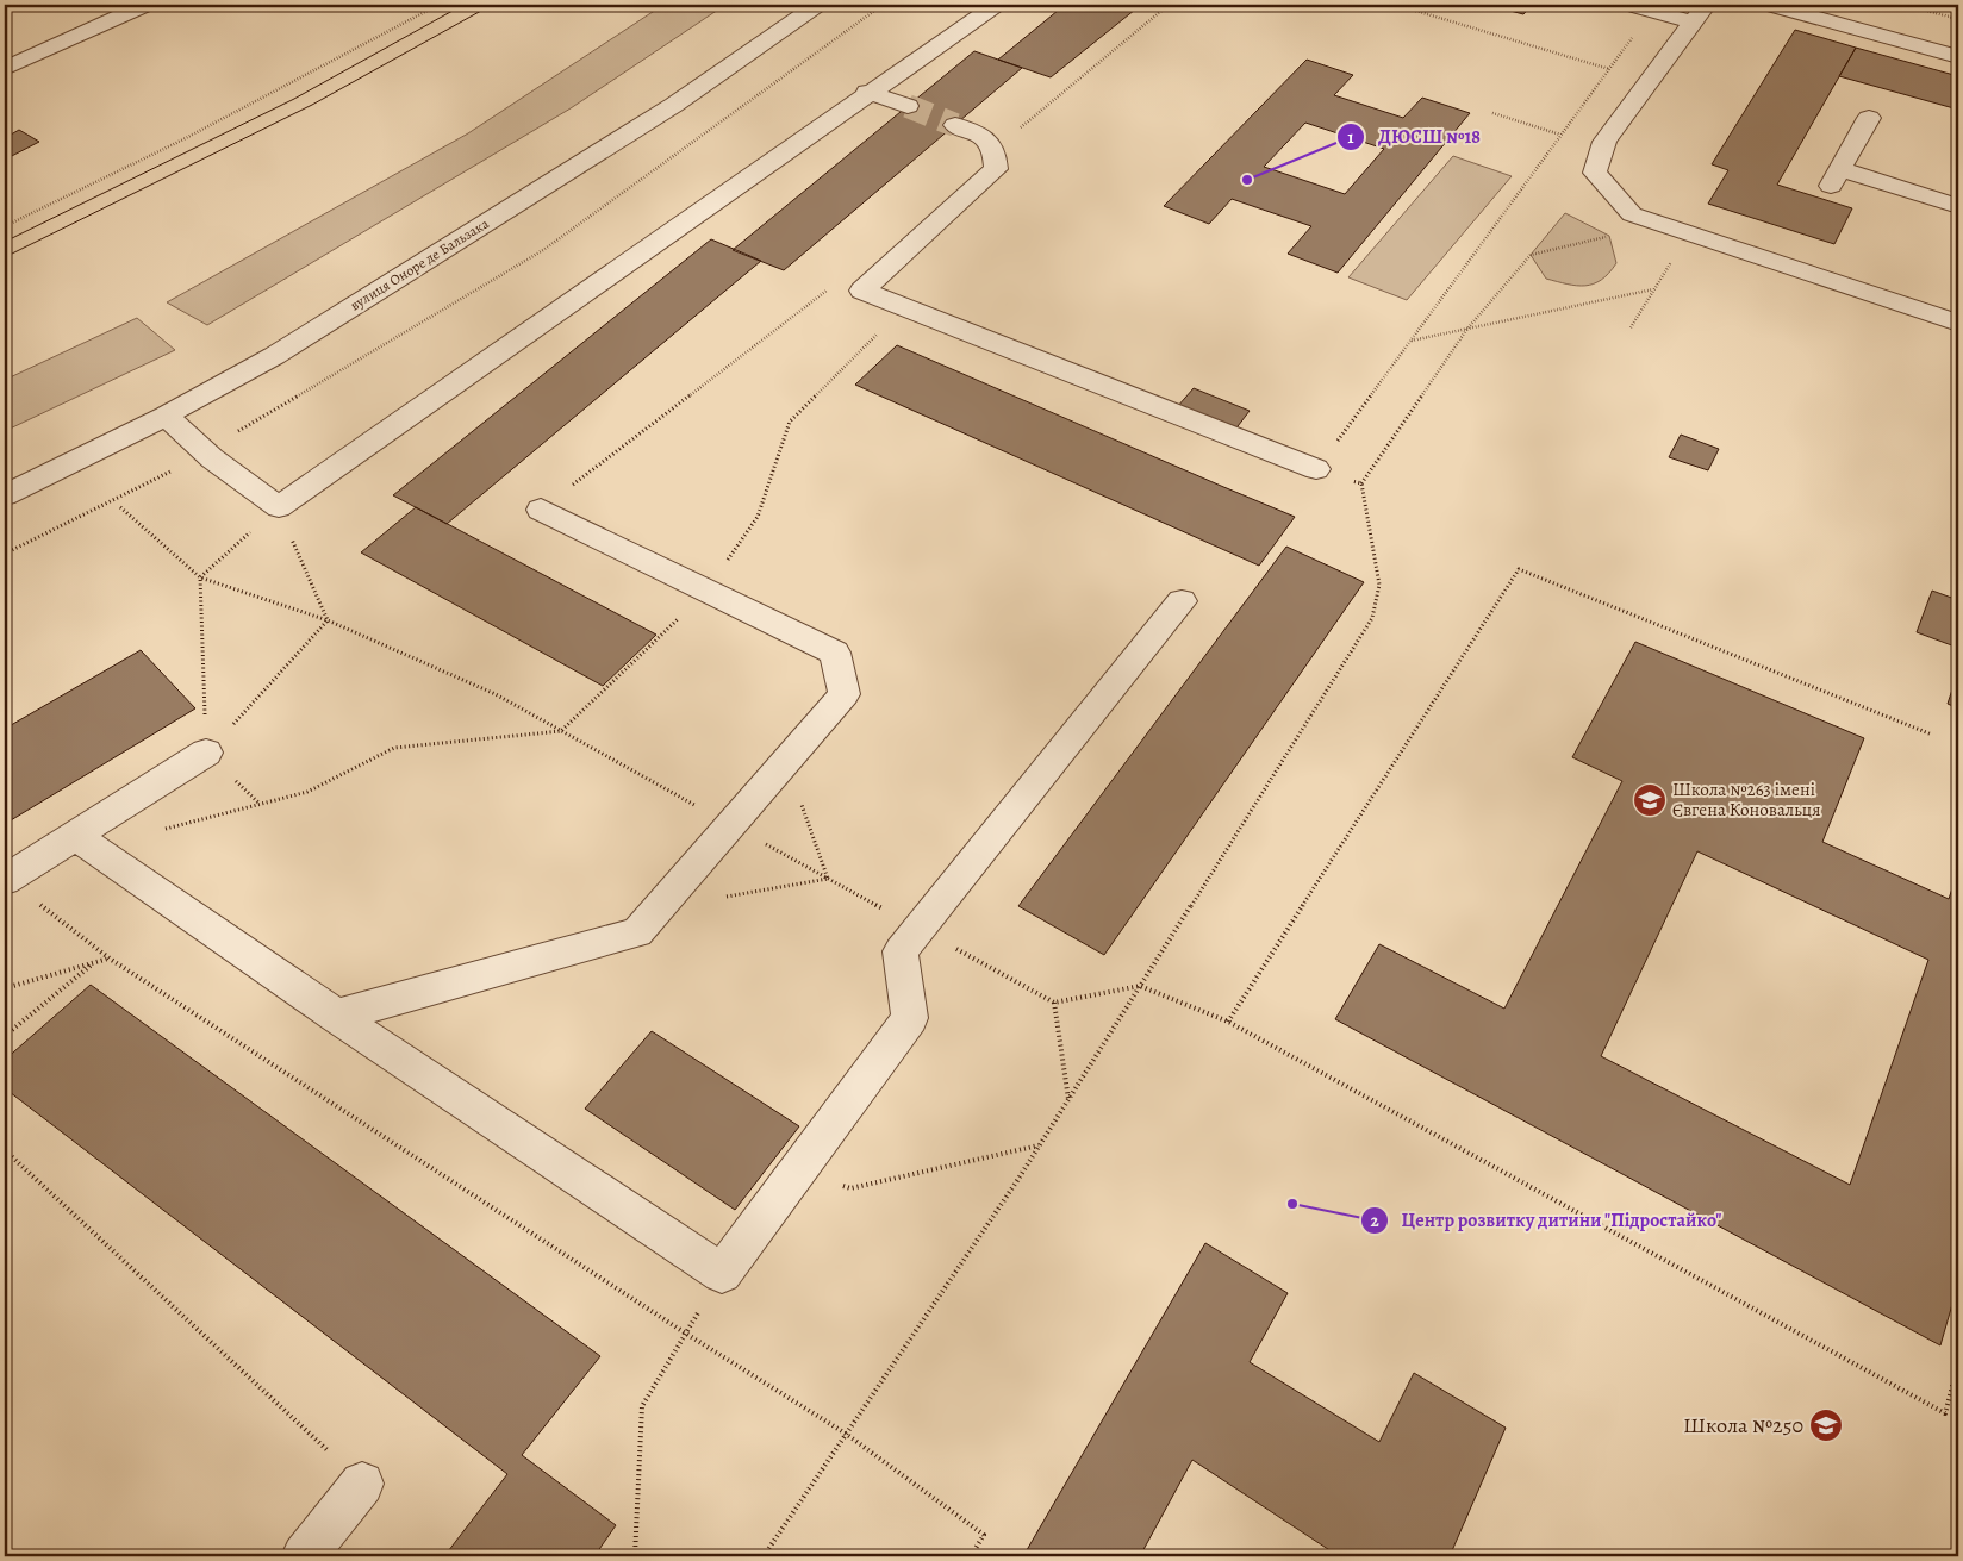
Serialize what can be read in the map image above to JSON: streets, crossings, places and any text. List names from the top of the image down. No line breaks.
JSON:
{"streets":{"street":["вулиця Оноре де Бальзака"]},"places":{"other":["ДЮСШ №18","Центр розвитку дитини \"Підростайко\""],"school or university":["Школа №263 імені Євгена Коновальця","Школа №250"]}}
